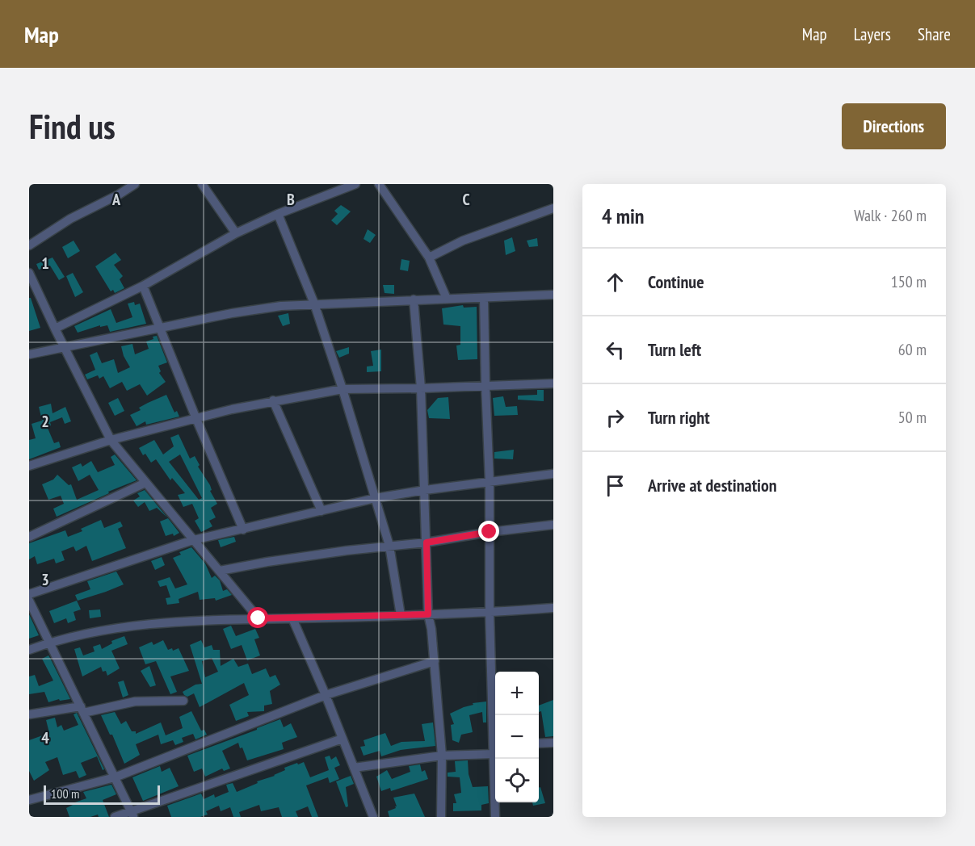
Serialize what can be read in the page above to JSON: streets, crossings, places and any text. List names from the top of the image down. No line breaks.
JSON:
{"scale_bar":"100 m","page":{"header":"Map","nav":["Map","Layers","Share"],"buttons":"Directions","title":"Find us","heading":["4 min","Walk · 260 m"],"list":[["Continue","150 m"],["Turn left","60 m"],["Turn right","50 m"],"Arrive at destination"],"map_buttons":["+","−"],"scale":"100 m"},"grid":{"columns":["A","B","C"],"rows":["1","2","3","4"]}}
